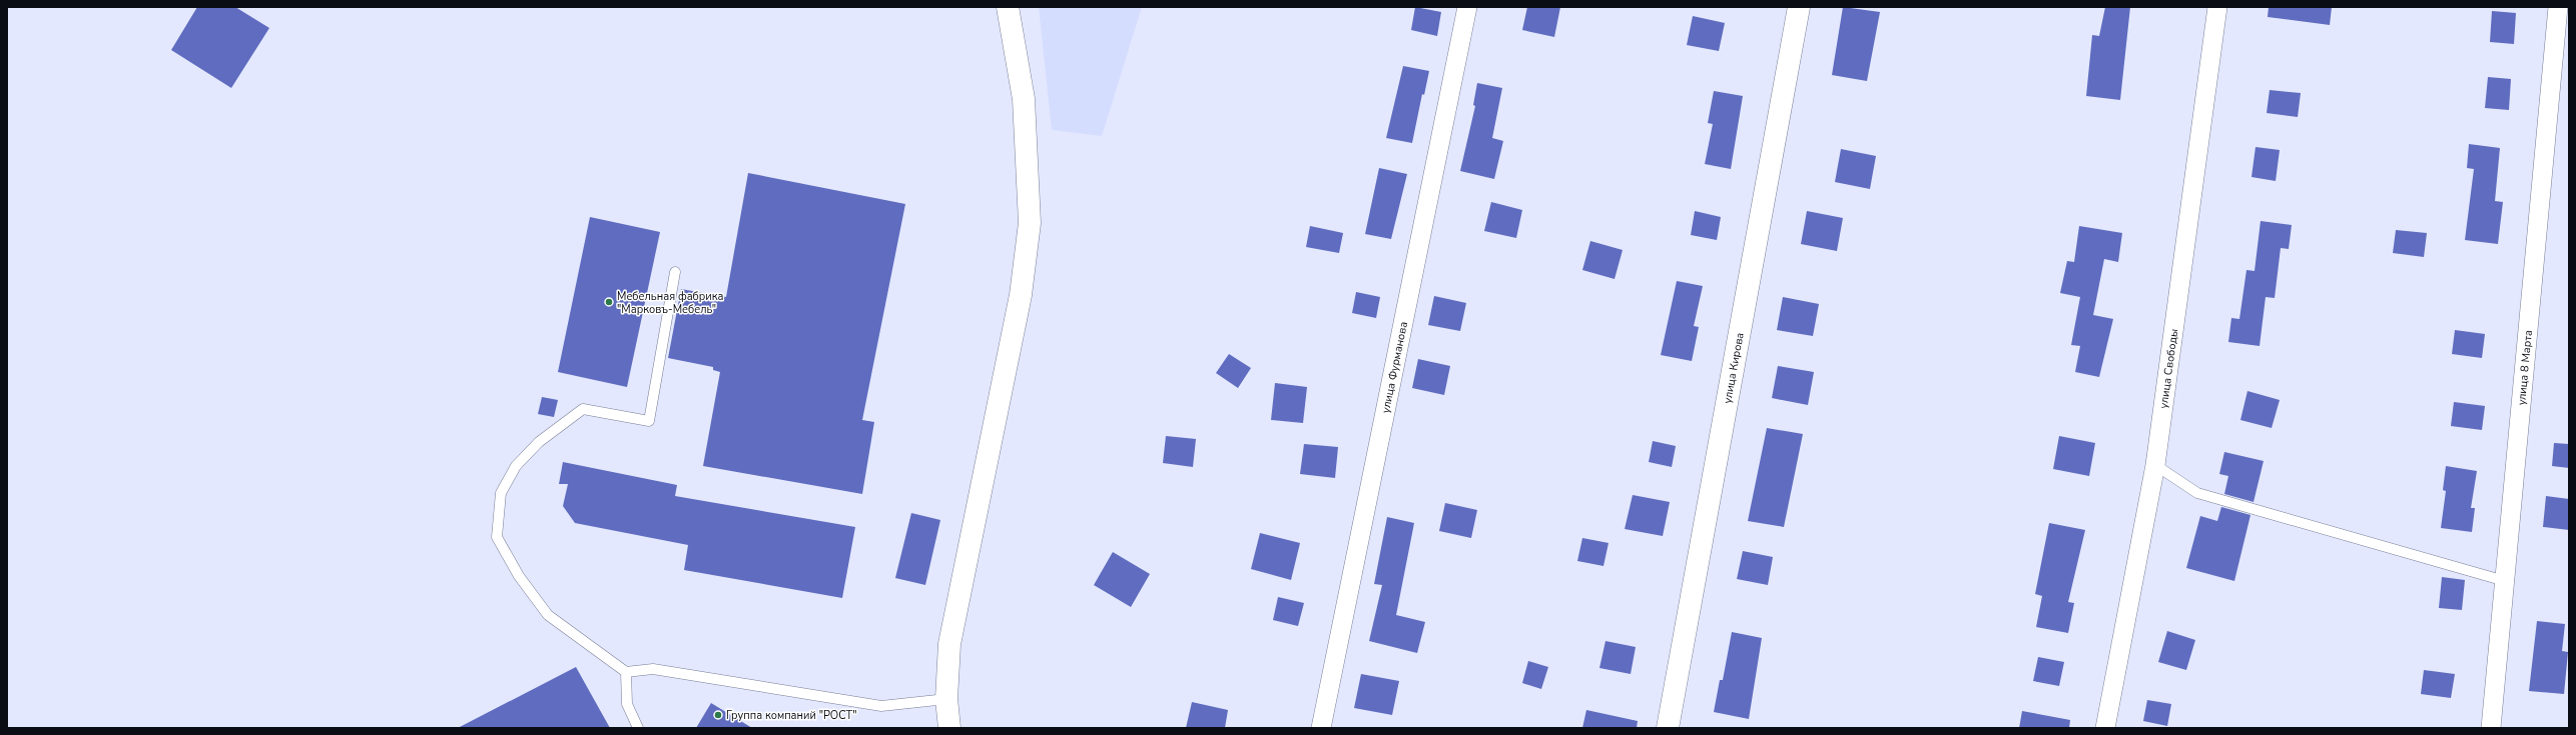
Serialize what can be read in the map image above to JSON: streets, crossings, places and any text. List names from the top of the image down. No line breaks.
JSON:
{"streets":{"street":["улица Фурманова","улица Кирова","улица 8 Марта","улица Свободы"]},"places":["Мебельная фабрика \"Марковъ-Мебель\"","Группа компаний \"РОСТ\""]}
